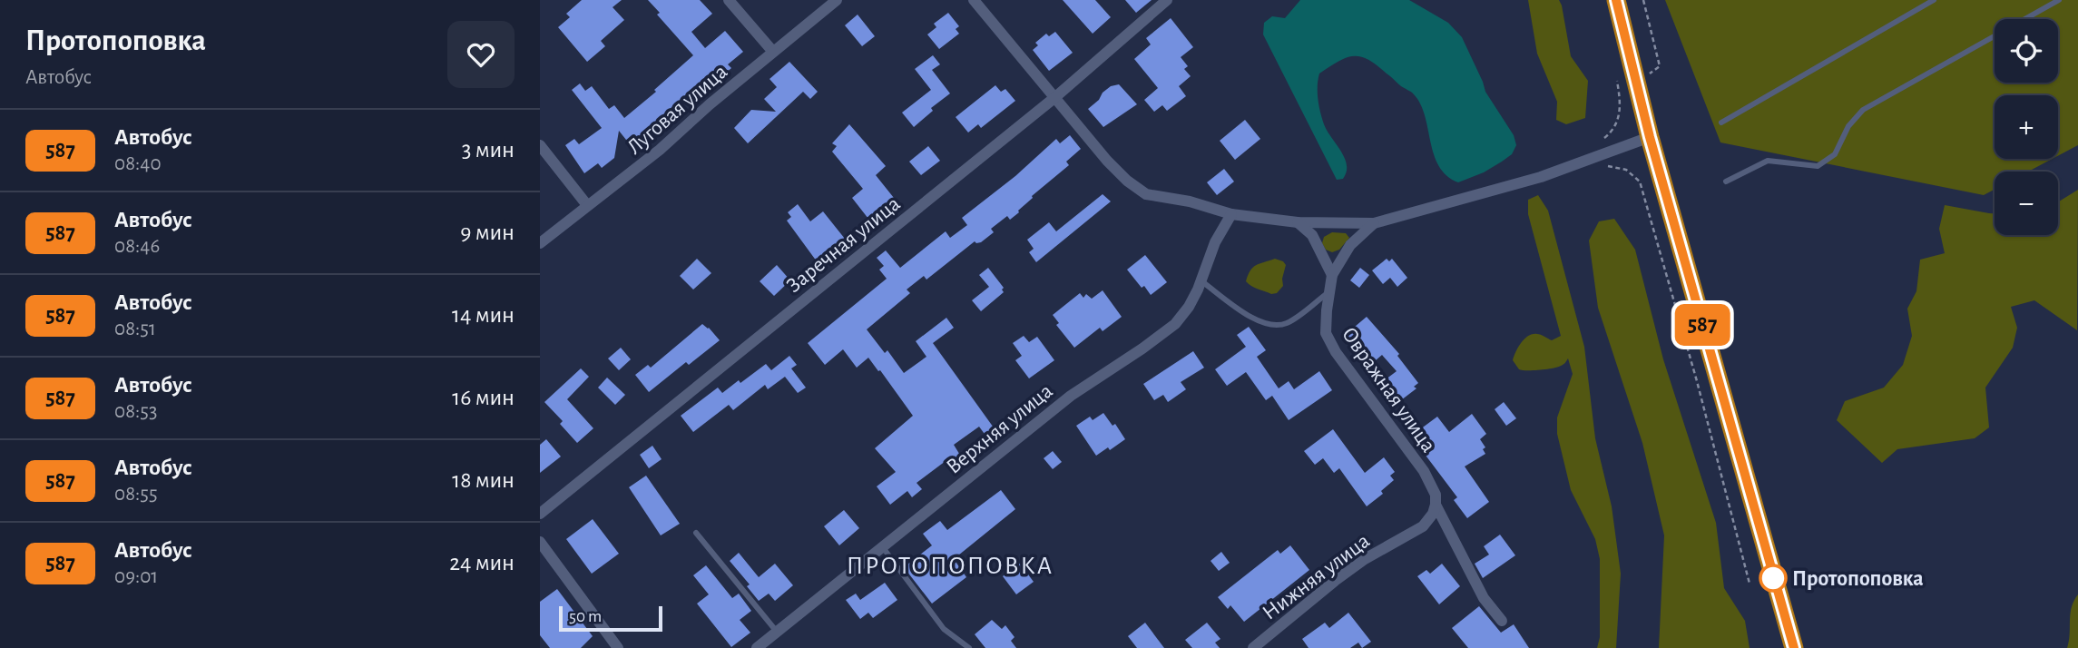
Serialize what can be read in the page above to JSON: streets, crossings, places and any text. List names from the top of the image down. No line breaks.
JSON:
{"streets":{"street":["Луговая улица","Заречная улица","Овражная улица","Верхняя улица","Нижняя улица"]},"crossings":[["Овражная улица","Верхняя улица"],["Овражная улица","Нижняя улица"]],"districts":["ПРОТОПОПОВКА"],"places":["Протопоповка"],"lines":["bus line 587"],"scale_bar":"50 m","page":{"heading":["Протопоповка","Автобус"],"on_map":"587","map_buttons":["+","−"],"list":[{"mark":"587","name":"Автобус","note":"08:40","value":"3 мин"},{"mark":"587","name":"Автобус","note":"08:46","value":"9 мин"},{"mark":"587","name":"Автобус","note":"08:51","value":"14 мин"},{"mark":"587","name":"Автобус","note":"08:53","value":"16 мин"},{"mark":"587","name":"Автобус","note":"08:55","value":"18 мин"},{"mark":"587","name":"Автобус","note":"09:01","value":"24 мин"}],"scale":"50 m"}}
